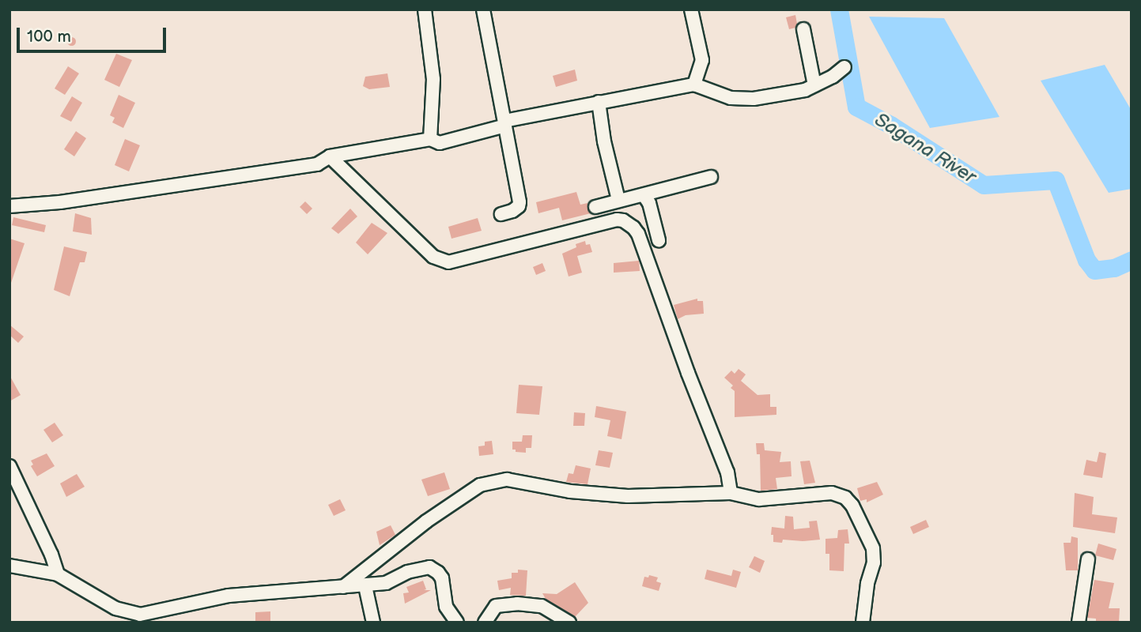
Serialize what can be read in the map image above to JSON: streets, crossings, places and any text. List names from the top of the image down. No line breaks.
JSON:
{"water":["Sagana River"],"scale_bar":"100 m"}
